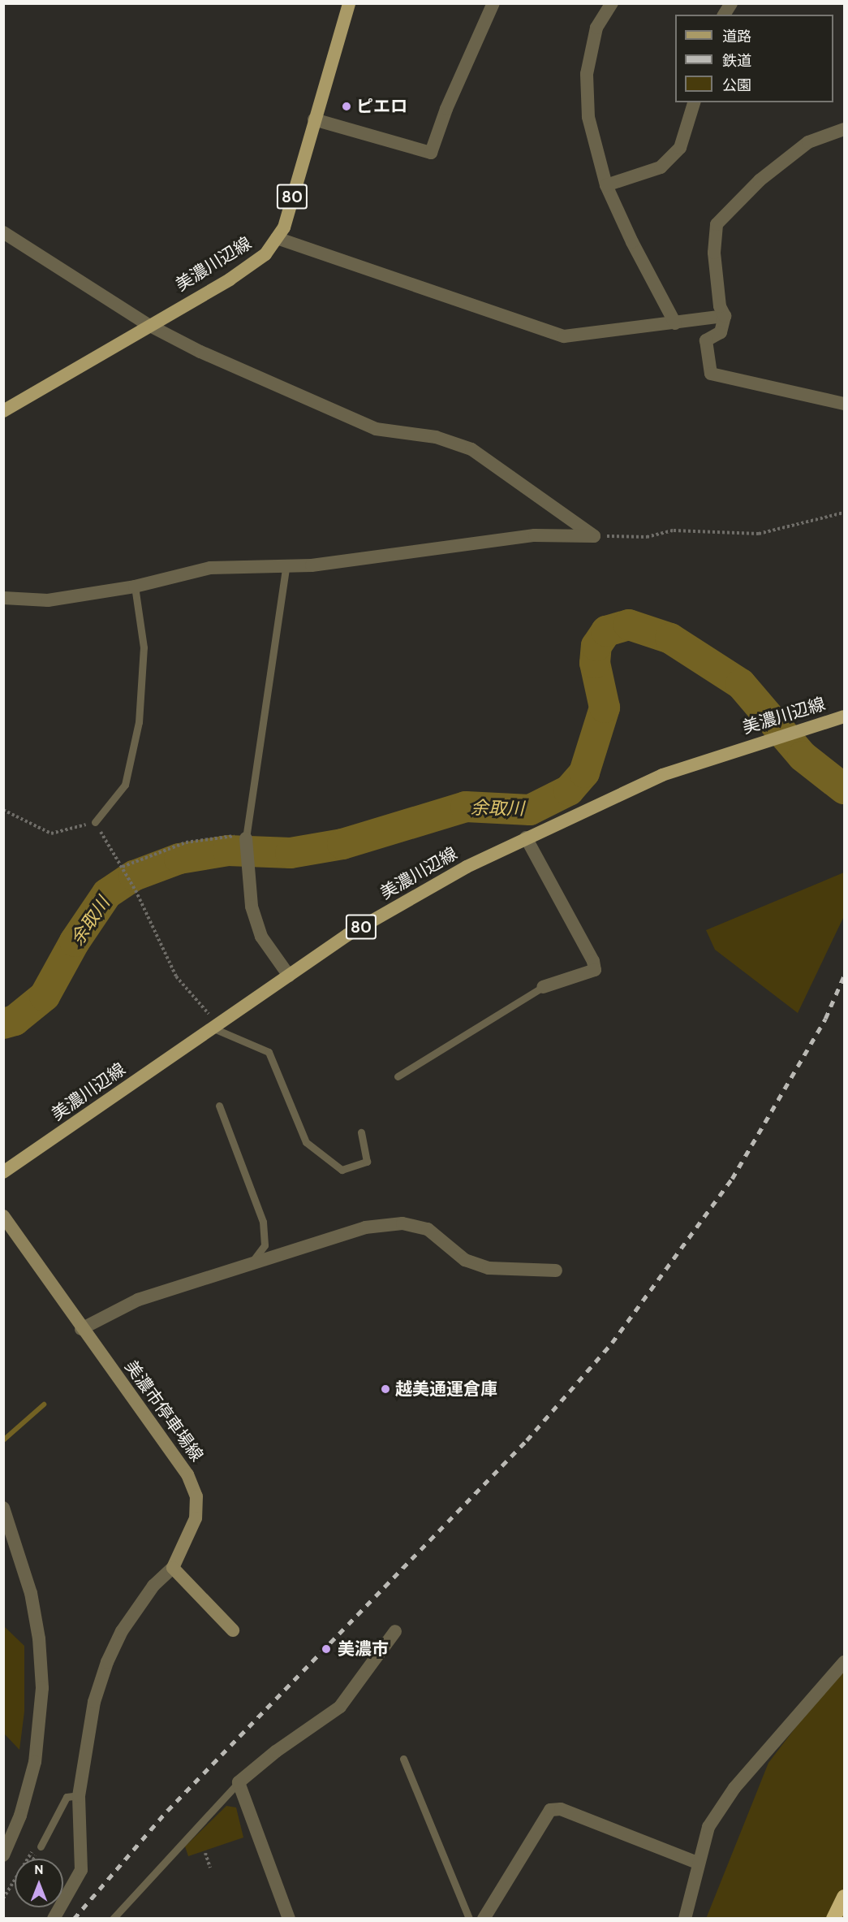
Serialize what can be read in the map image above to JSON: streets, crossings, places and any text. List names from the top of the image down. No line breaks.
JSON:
{"streets":{"main road":["80","美濃川辺線","美濃市停車場線"]},"water":["余取川"],"places":["ピエロ","越美通運倉庫","美濃市"],"legend":["道路","鉄道","公園"],"north":"top"}
